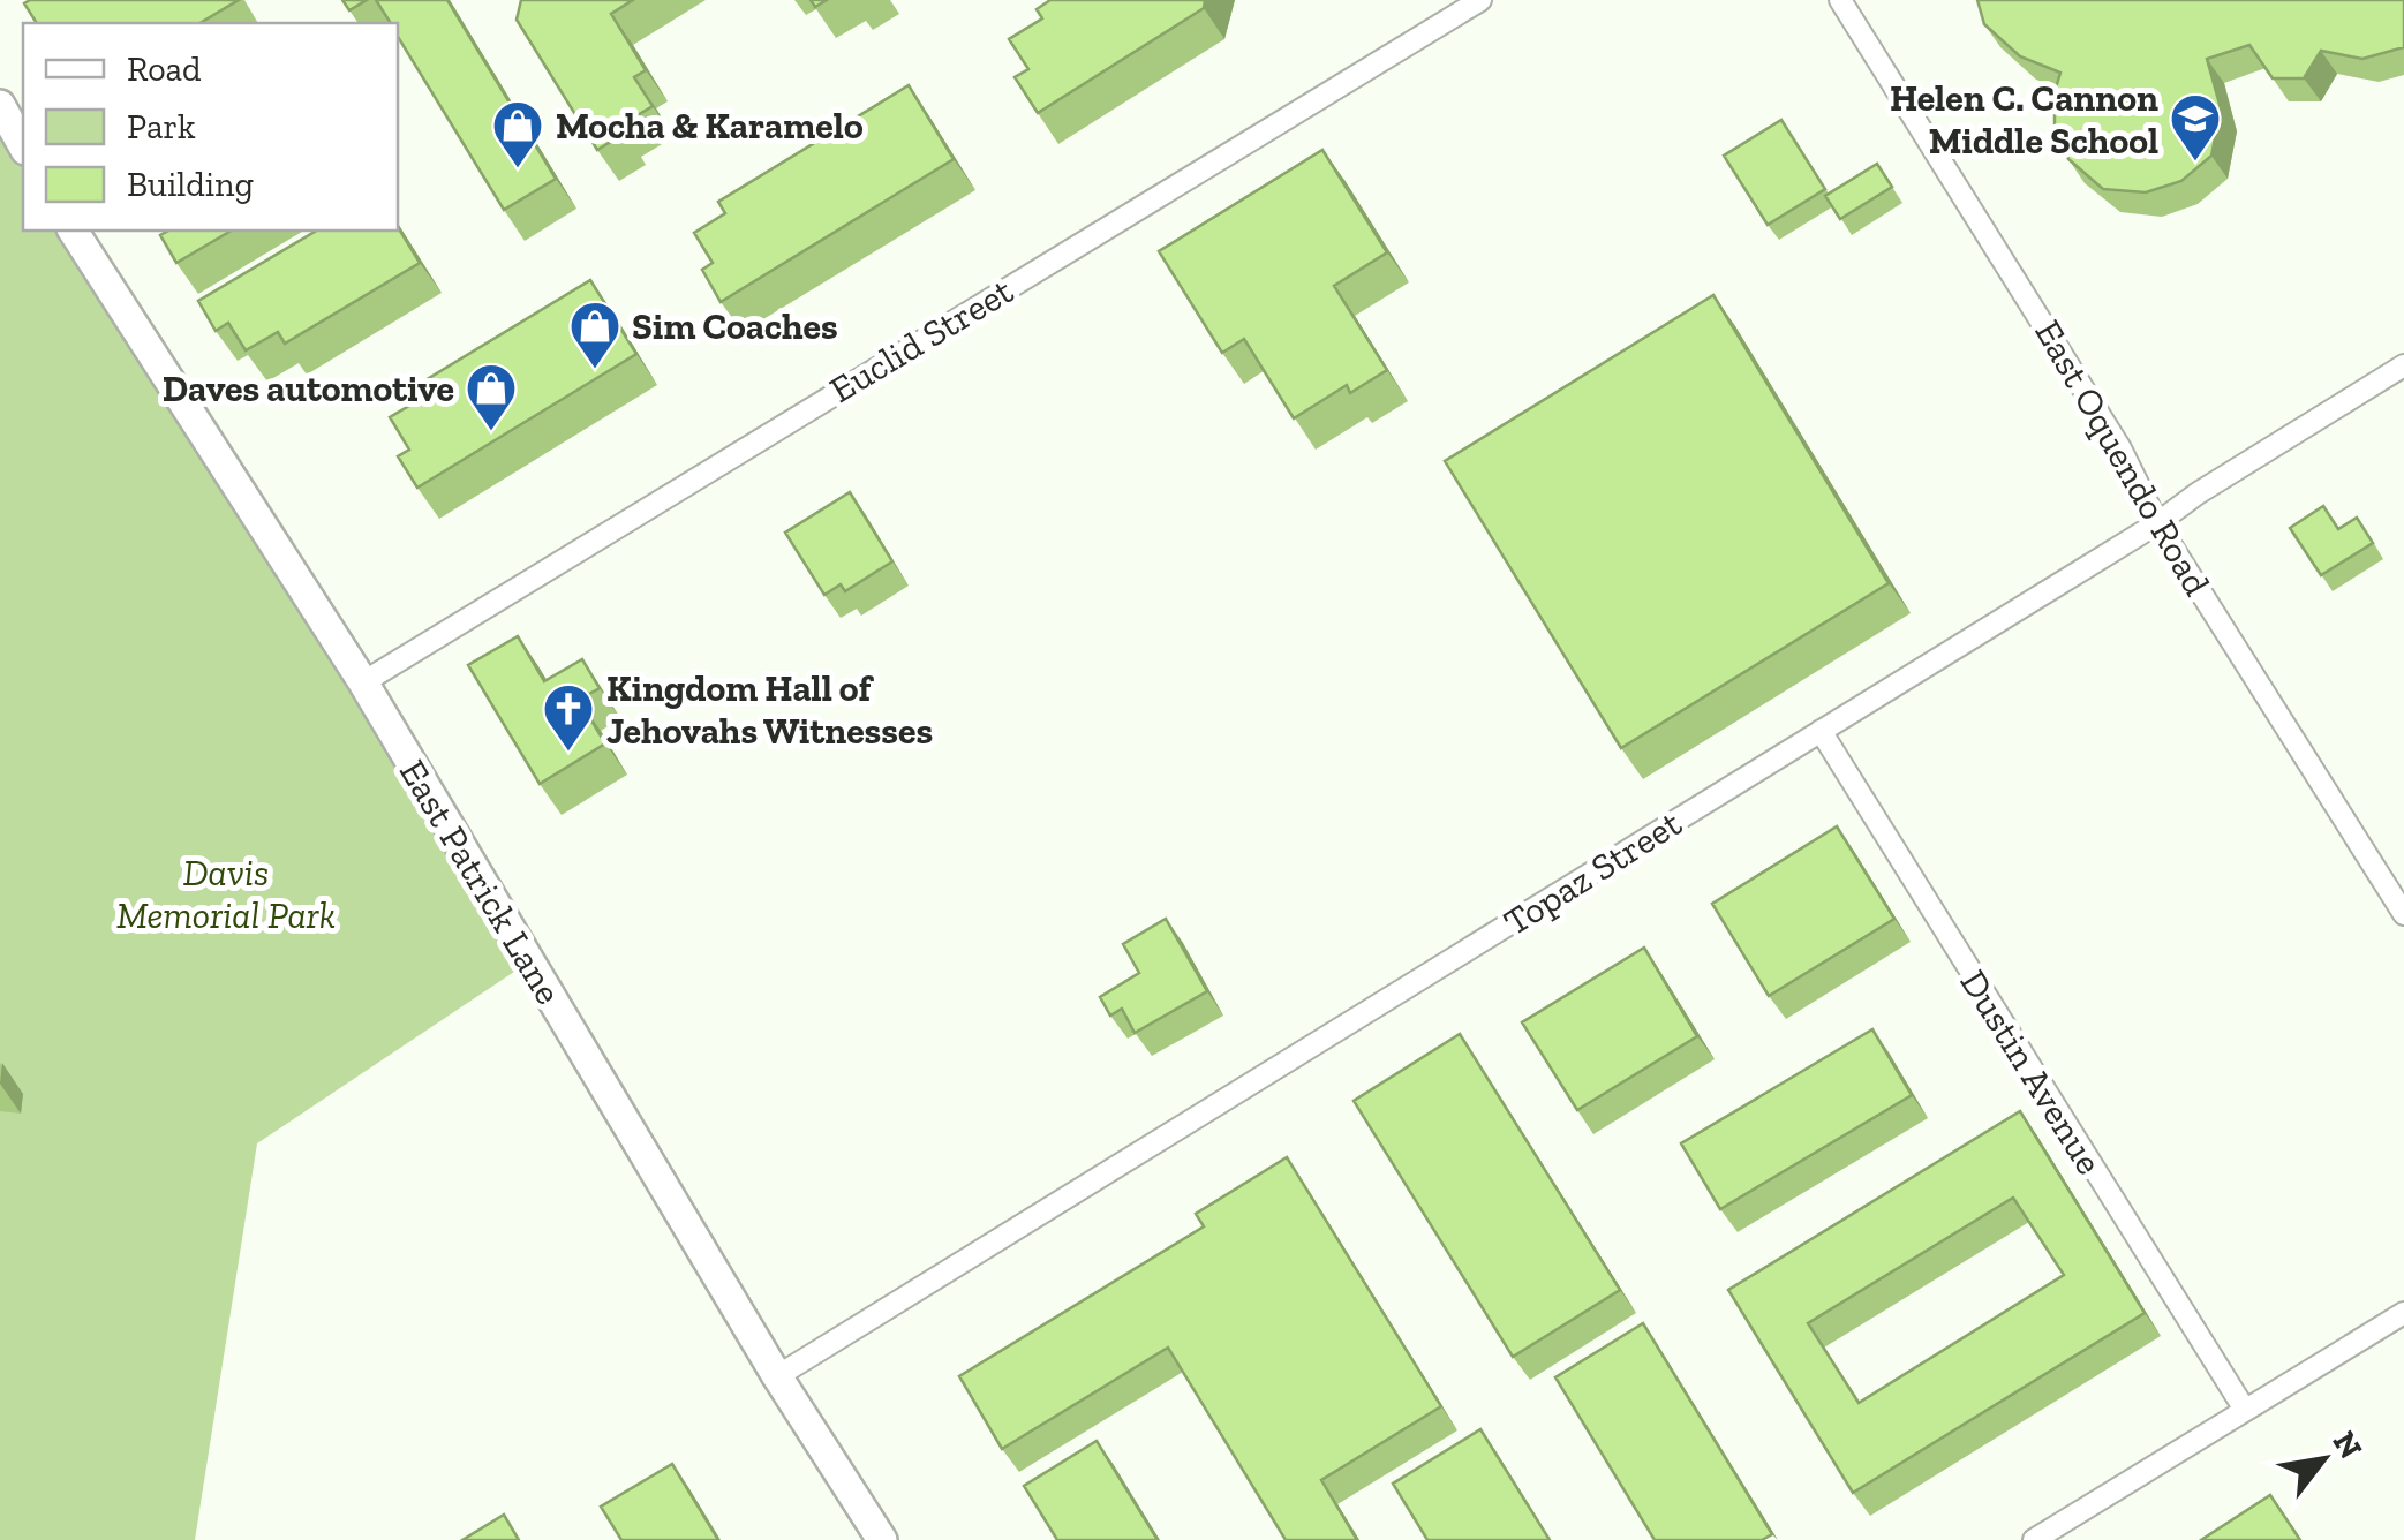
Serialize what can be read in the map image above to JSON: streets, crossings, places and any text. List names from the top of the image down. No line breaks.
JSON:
{"streets":{"main road":["East Patrick Lane"],"street":["Euclid Street","East Oquendo Road","Topaz Street","Dustin Avenue"]},"crossings":[["Euclid Street","East Patrick Lane"],["East Oquendo Road","Topaz Street"],["Topaz Street","East Patrick Lane"],["Topaz Street","Dustin Avenue"]],"parks":["Davis Memorial Park"],"places":{"school or university":["Helen C. Cannon Middle School"],"shop":["Mocha & Karamelo","Sim Coaches","Daves automotive"],"church":["Kingdom Hall of Jehovahs Witnesses"]},"legend":["Road","Park","Building"],"north":"top right"}
